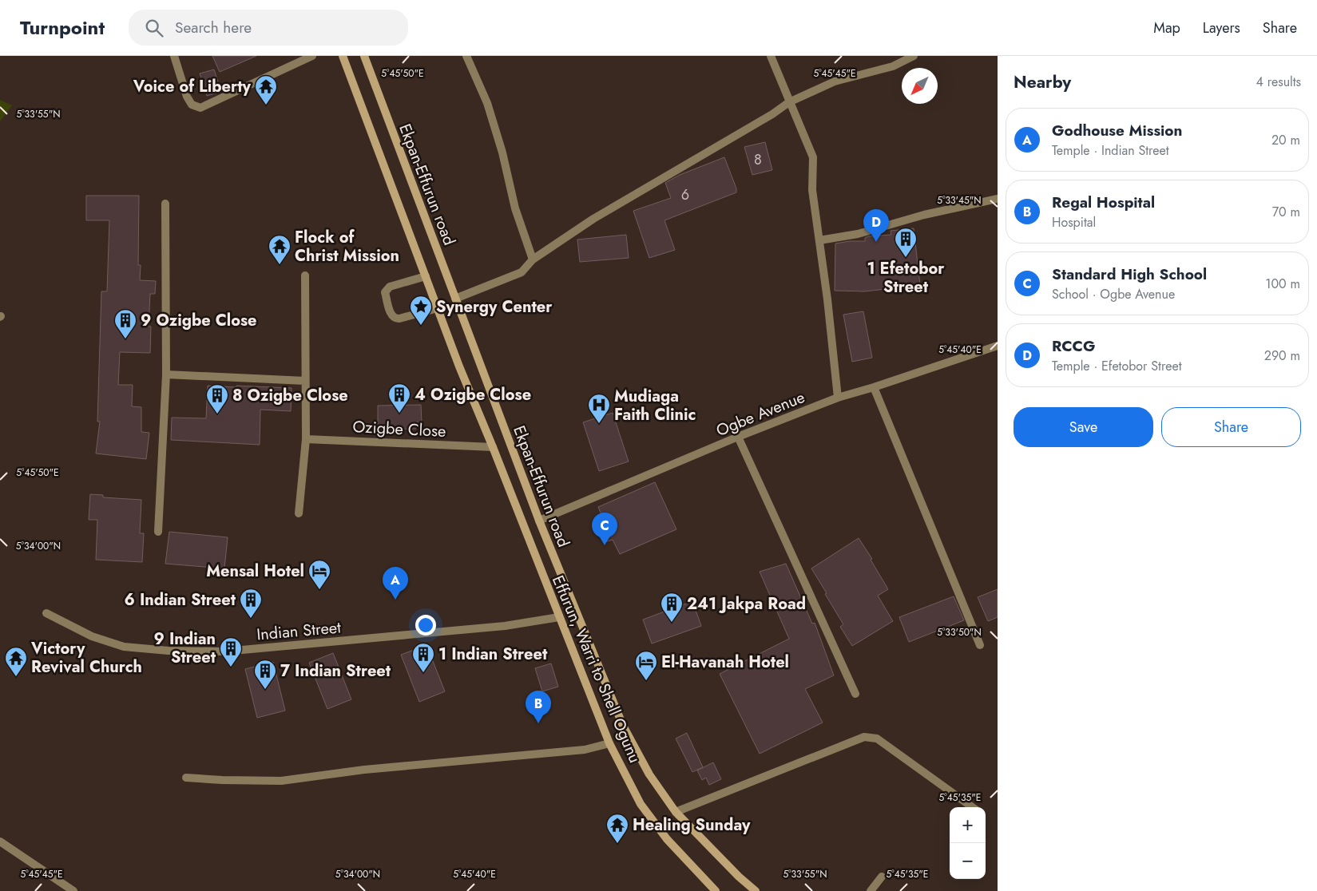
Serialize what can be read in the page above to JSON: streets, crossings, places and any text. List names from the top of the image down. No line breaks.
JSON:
{"streets":{"main road":["Ekpan-Effurun road","Effurun, Warri to Shell Ogunu"],"street":["Ogbe Avenue","Ozigbe Close","Indian Street"]},"crossings":[["Ekpan-Effurun road","Ogbe Avenue"],["Ozigbe Close","Effurun, Warri to Shell Ogunu"],["Indian Street","Effurun, Warri to Shell Ogunu"]],"places":{"temple":["Voice of Liberty","Flock of Christ Mission","Victory Revival Church","Healing Sunday"],"building":["1 Efetobor Street","9 Ozigbe Close","4 Ozigbe Close","8 Ozigbe Close","6 Indian Street","241 Jakpa Road","9 Indian Street","1 Indian Street","7 Indian Street"],"place":["Synergy Center"],"hospital":["Mudiaga Faith Clinic"],"hotel":["Mensal Hotel","El-Havanah Hotel"]},"house_numbers":["8","6"],"north":"bottom left","page":{"header":"Turnpoint","search":"Search here","nav":["Map","Layers","Share"],"heading":["Nearby","4 results"],"list":[{"mark":"A","name":"Godhouse Mission","note":"Temple · Indian Street","value":"20 m"},{"mark":"B","name":"Regal Hospital","note":"Hospital","value":"70 m"},{"mark":"C","name":"Standard High School","note":"School · Ogbe Avenue","value":"100 m"},{"mark":"D","name":"RCCG","note":"Temple · Efetobor Street","value":"290 m"}],"pins":["D","C","A","B"],"buttons":["Save","Share"],"map_buttons":["+","−"]},"coordinates":["5°45'50\"E","5°45'45\"E","5°33'55\"N","5°33'45\"N","5°45'40\"E","5°34'00\"N","5°33'50\"N","5°45'35\"E"]}
